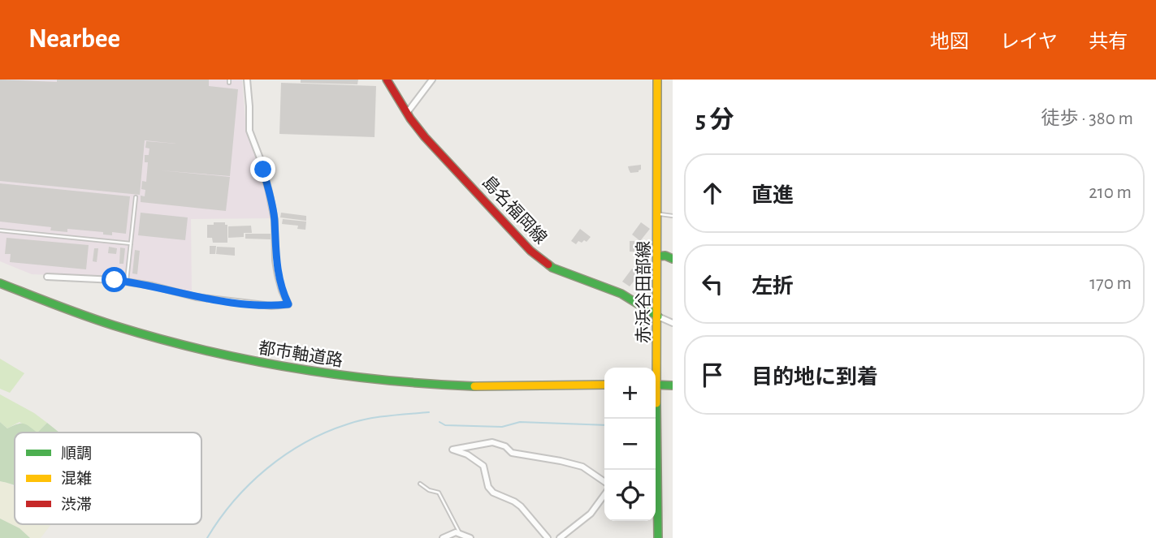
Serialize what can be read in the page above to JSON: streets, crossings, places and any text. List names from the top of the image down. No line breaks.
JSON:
{"streets":{"main road":["島名福岡線","赤浜谷田部線","都市軸道路"]},"crossings":[["島名福岡線","赤浜谷田部線"]],"legend":["順調","混雑","渋滞"],"page":{"header":"Nearbee","nav":["地図","レイヤ","共有"],"heading":["5 分","徒歩 · 380 m"],"list":[["直進","210 m"],["左折","170 m"],"目的地に到着"],"map_buttons":["+","−"]}}
